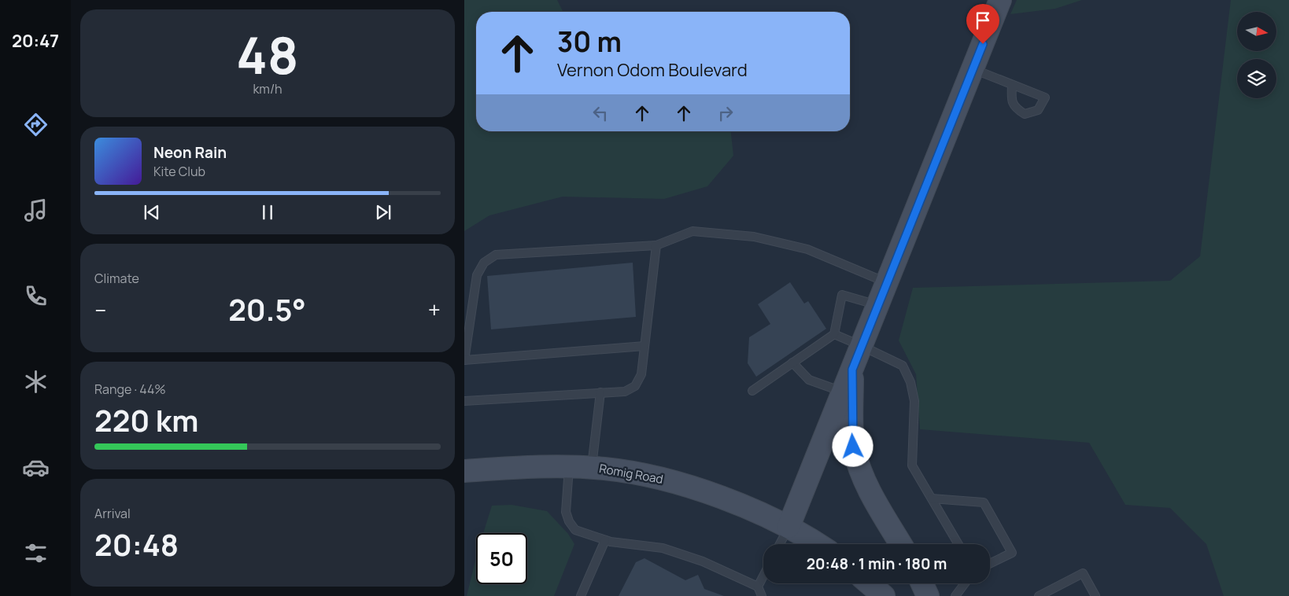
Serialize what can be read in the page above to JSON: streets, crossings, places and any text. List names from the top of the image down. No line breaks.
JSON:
{"streets":{"main road":["Romig Road"]},"north":"right","page":{"tabs":"20:47","tile":[["48","km/h"],"Climate",["Range · 44%","220 km"],["Arrival","20:48"]],"turn":["30 m","Vernon Odom Boulevard"],"song":["Neon Rain","Kite Club"],"heat":["−","20.5°","+"],"limit":"50","trip":"20:48 · 1 min · 180 m"}}
